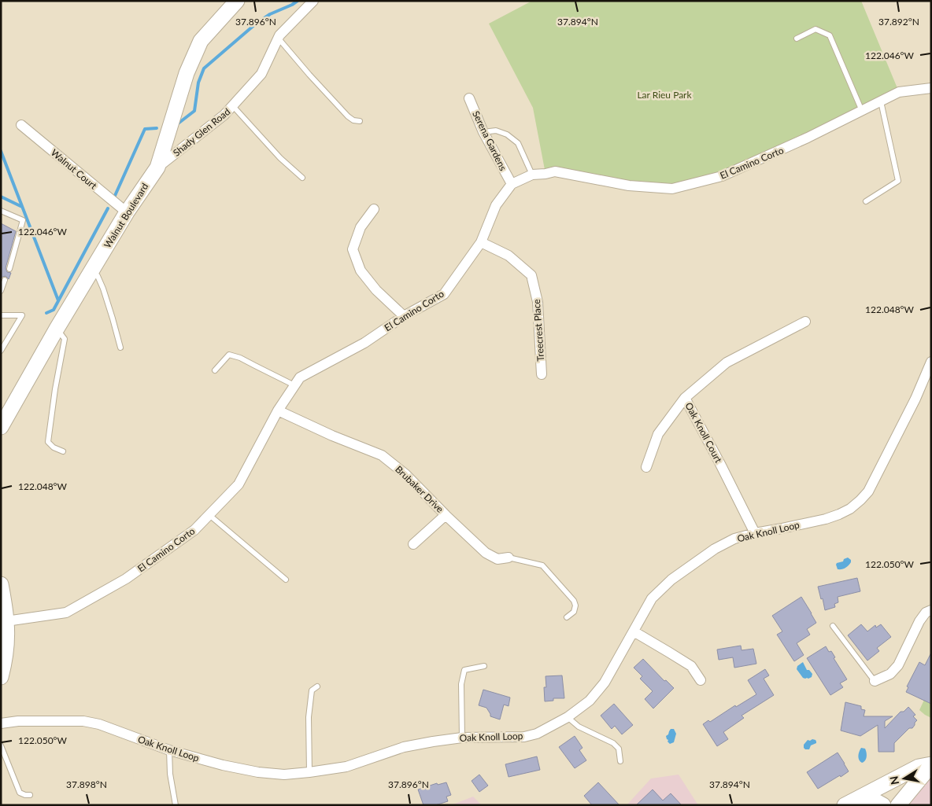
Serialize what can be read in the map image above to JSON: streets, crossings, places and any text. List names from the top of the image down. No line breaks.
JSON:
{"streets":{"street":["Shady Glen Road","Serena Gardens","El Camino Corto","Walnut Court","Walnut Boulevard","Treecrest Place","Oak Knoll Court","Brubaker Drive","Oak Knoll Loop"]},"crossings":[["Shady Glen Road","Walnut Boulevard"],["Serena Gardens","El Camino Corto"],["El Camino Corto","Treecrest Place"],["El Camino Corto","Brubaker Drive"],["Walnut Court","Walnut Boulevard"],["Oak Knoll Court","Oak Knoll Loop"]],"parks":["Lar Rieu Park"],"north":"left","coordinates":["37.896°N","37.894°N","37.892°N","122.046°W","122.048°W","122.050°W","37.898°N"]}
